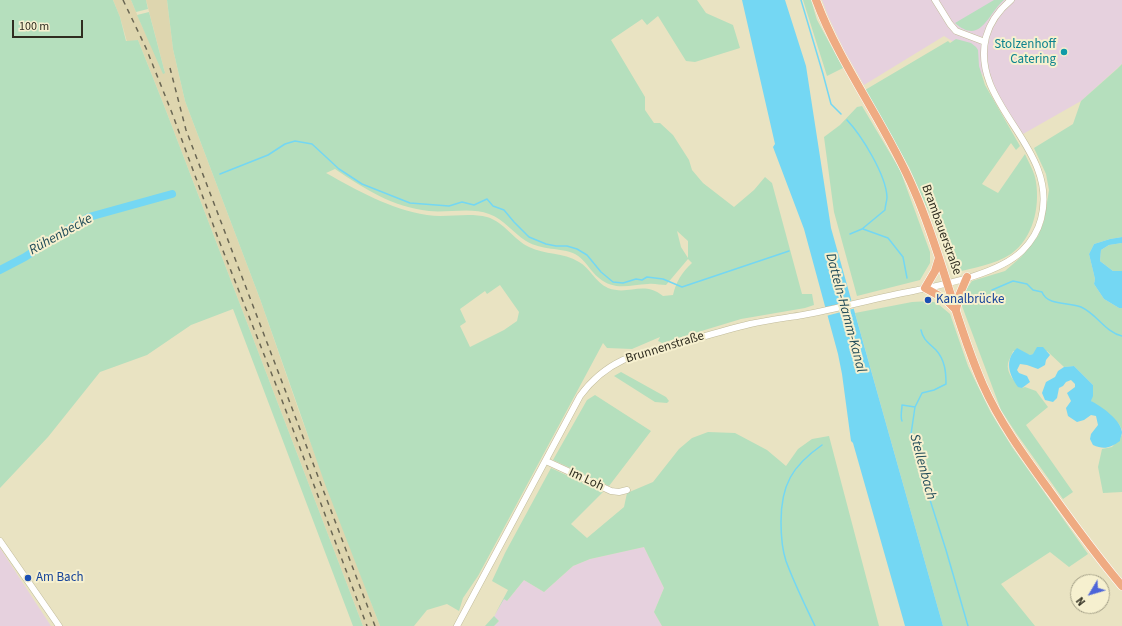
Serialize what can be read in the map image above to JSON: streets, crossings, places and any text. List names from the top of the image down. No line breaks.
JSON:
{"streets":{"main road":["Brambauerstraße"],"street":["Brunnenstraße","Im Loh"]},"crossings":[["Brambauerstraße","Brunnenstraße"],["Brunnenstraße","Im Loh"]],"water":["Rühenbecke","Datteln-Hamm-Kanal","Stellenbach"],"places":["Stolzenhoff Catering","Kanalbrücke","Am Bach"],"scale_bar":"100 m","north":"bottom left"}
